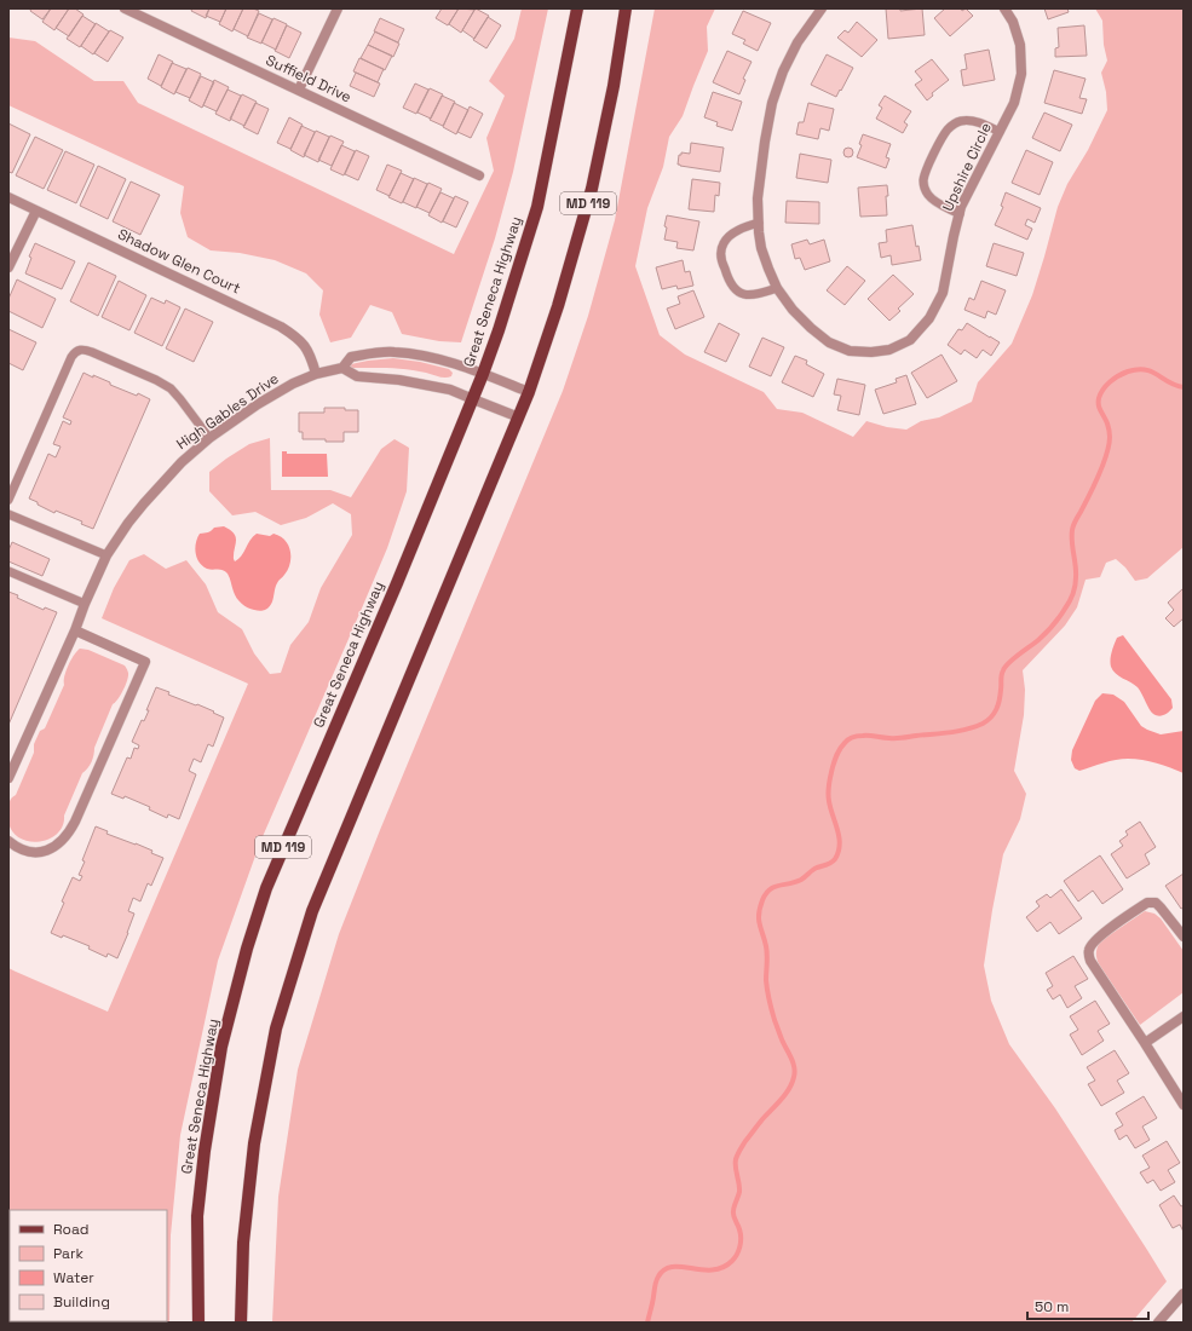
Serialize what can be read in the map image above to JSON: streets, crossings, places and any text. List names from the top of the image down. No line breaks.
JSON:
{"streets":{"main road":["MD 119","Great Seneca Highway"],"street":["Suffield Drive","Upshire Circle","Shadow Glen Court","High Gables Drive"]},"crossings":[["MD 119","High Gables Drive"],["Shadow Glen Court","High Gables Drive"],["Great Seneca Highway","High Gables Drive"]],"legend":["Road","Park","Water","Building"],"scale_bar":"50 m"}
